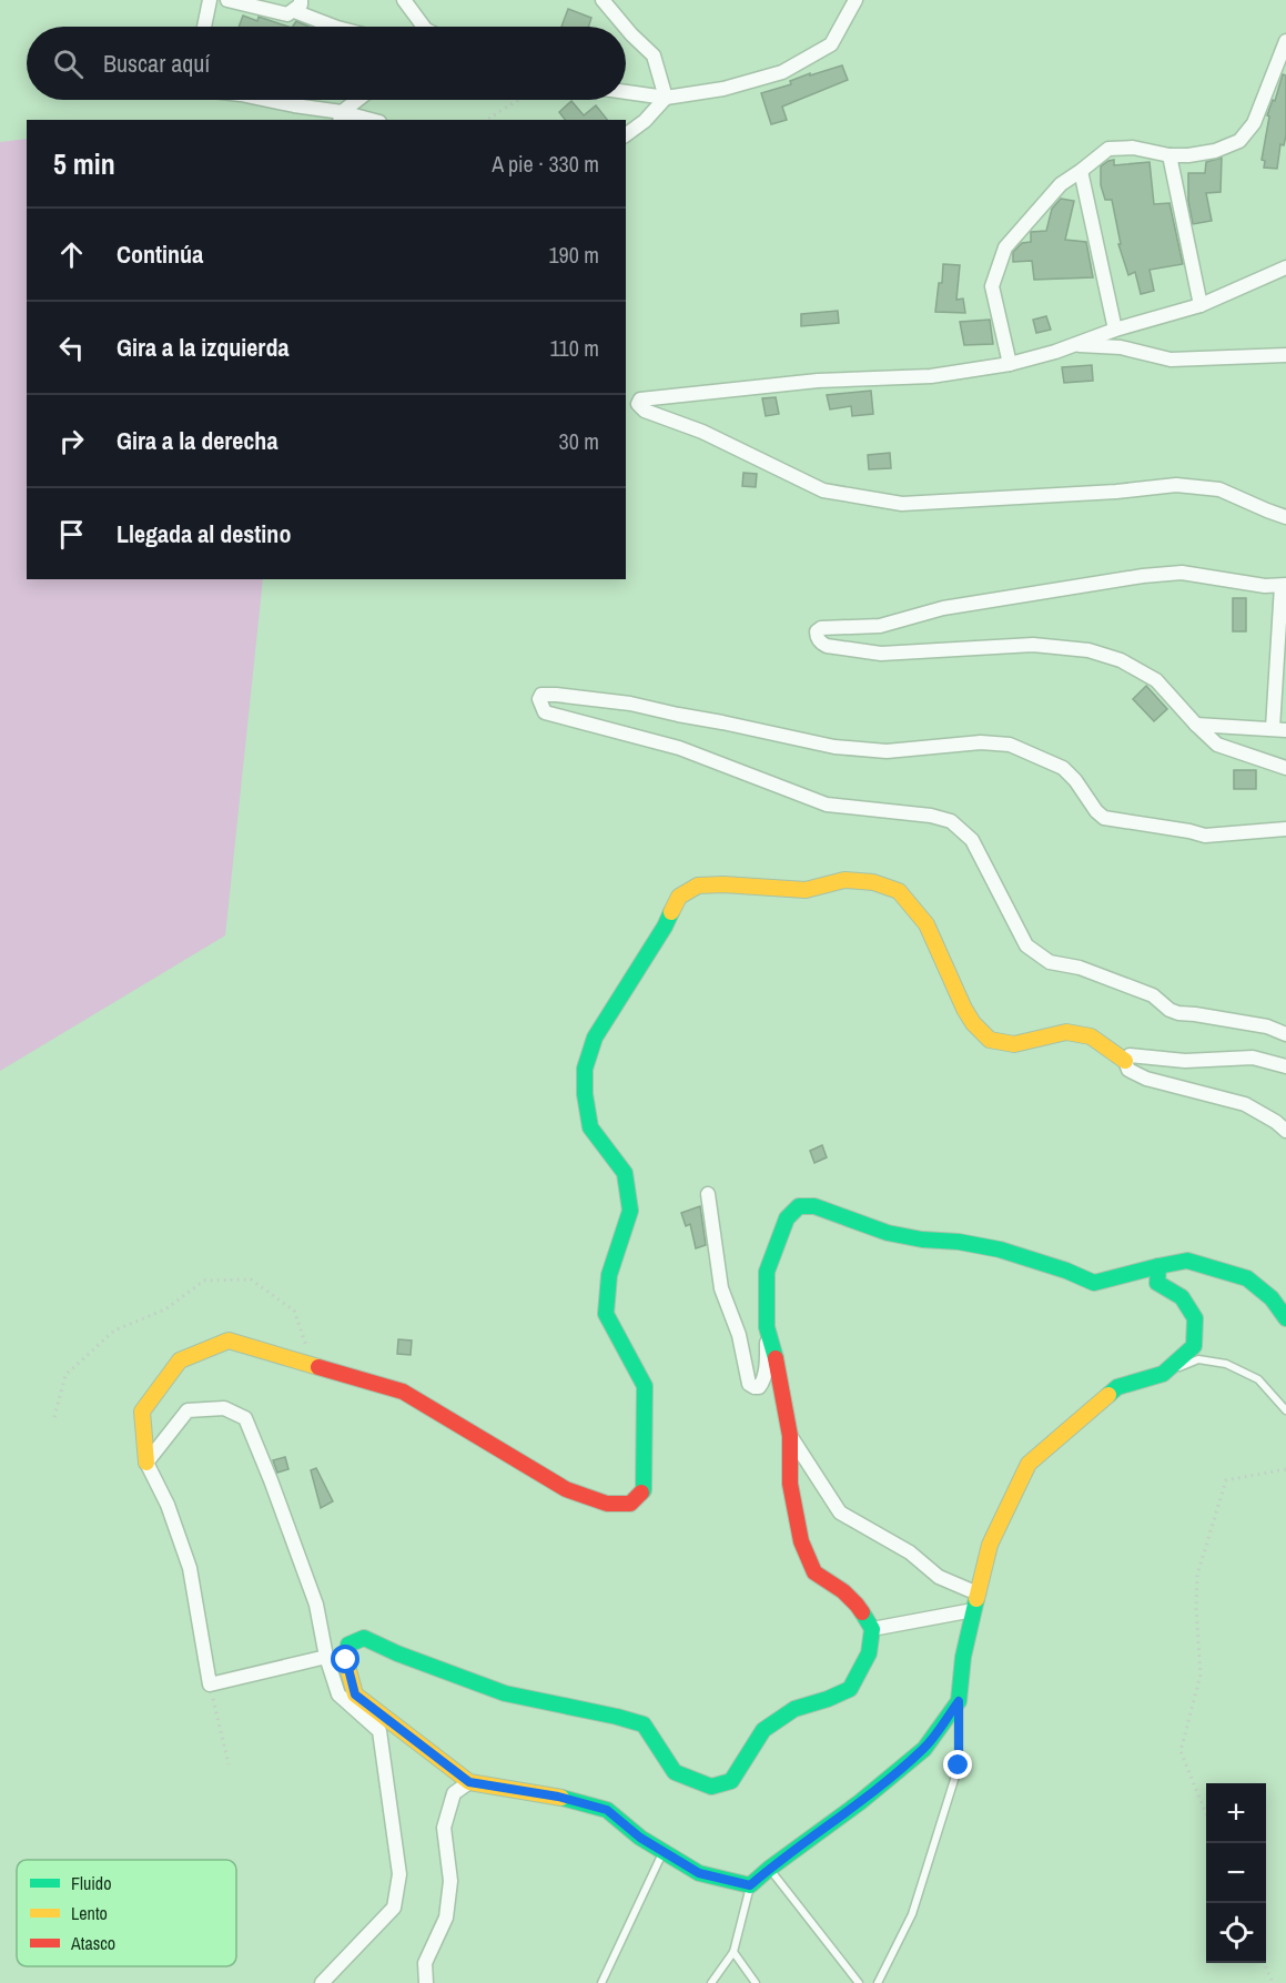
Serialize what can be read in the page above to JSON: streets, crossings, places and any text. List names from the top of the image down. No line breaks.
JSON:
{"legend":["Fluido","Lento","Atasco"],"page":{"search":"Buscar aquí","heading":["5 min","A pie · 330 m"],"list":[["Continúa","190 m"],["Gira a la izquierda","110 m"],["Gira a la derecha","30 m"],"Llegada al destino"],"map_buttons":["+","−"]}}
